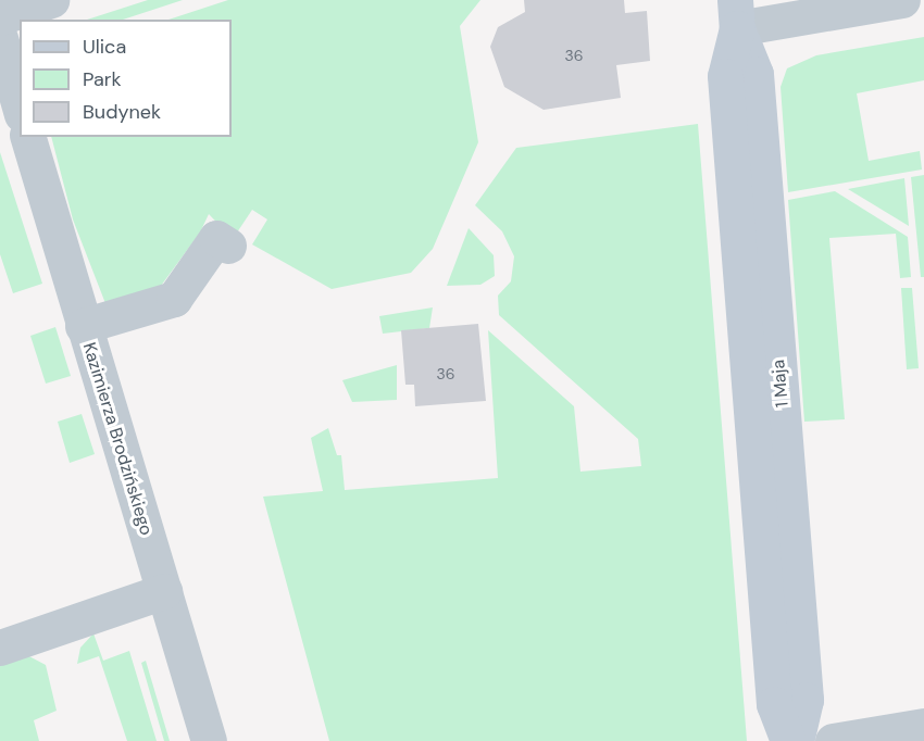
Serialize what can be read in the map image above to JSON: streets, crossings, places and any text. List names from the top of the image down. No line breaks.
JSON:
{"streets":{"main road":["1 Maja"],"street":["Kazimierza Brodzińskiego"]},"house_numbers":["36","36"],"legend":["Ulica","Park","Budynek"]}
